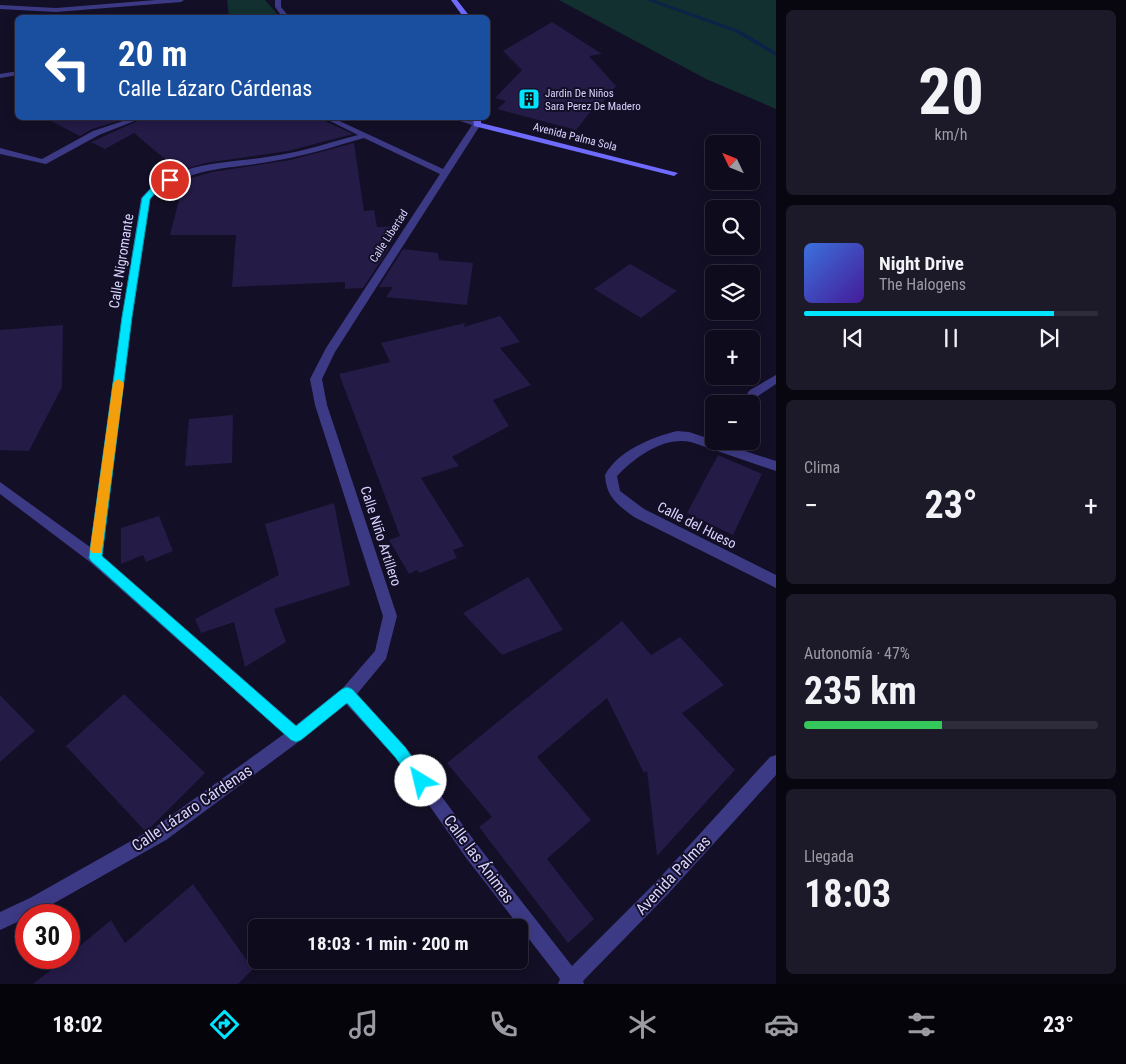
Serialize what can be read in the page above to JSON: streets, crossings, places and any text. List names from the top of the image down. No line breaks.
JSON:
{"streets":{"street":["Avenida Palma Sola","Calle Libertad","Calle Nigromante","Calle del Hueso","Calle Niño Artillero","Calle Lázaro Cárdenas","Calle las Ánimas","Avenida Palmas"]},"crossings":[["Avenida Palma Sola","Calle Libertad"],["Calle Libertad","Calle Niño Artillero"],["Calle Niño Artillero","Calle Lázaro Cárdenas"],["Calle Niño Artillero","Calle las Ánimas"],["Calle Lázaro Cárdenas","Calle las Ánimas"],["Calle las Ánimas","Avenida Palmas"]],"places":{"building":["Jardin De Niños Sara Perez De Madero"]},"north":"top left","page":{"tile":[["20","km/h"],"Clima",["Autonomía · 47%","235 km"],["Llegada","18:03"]],"turn":["20 m","Calle Lázaro Cárdenas"],"map_buttons":["+","−"],"song":["Night Drive","The Halogens"],"heat":["−","23°","+"],"limit":"30","trip":"18:03 · 1 min · 200 m","tabs":["18:02","23°"]}}
